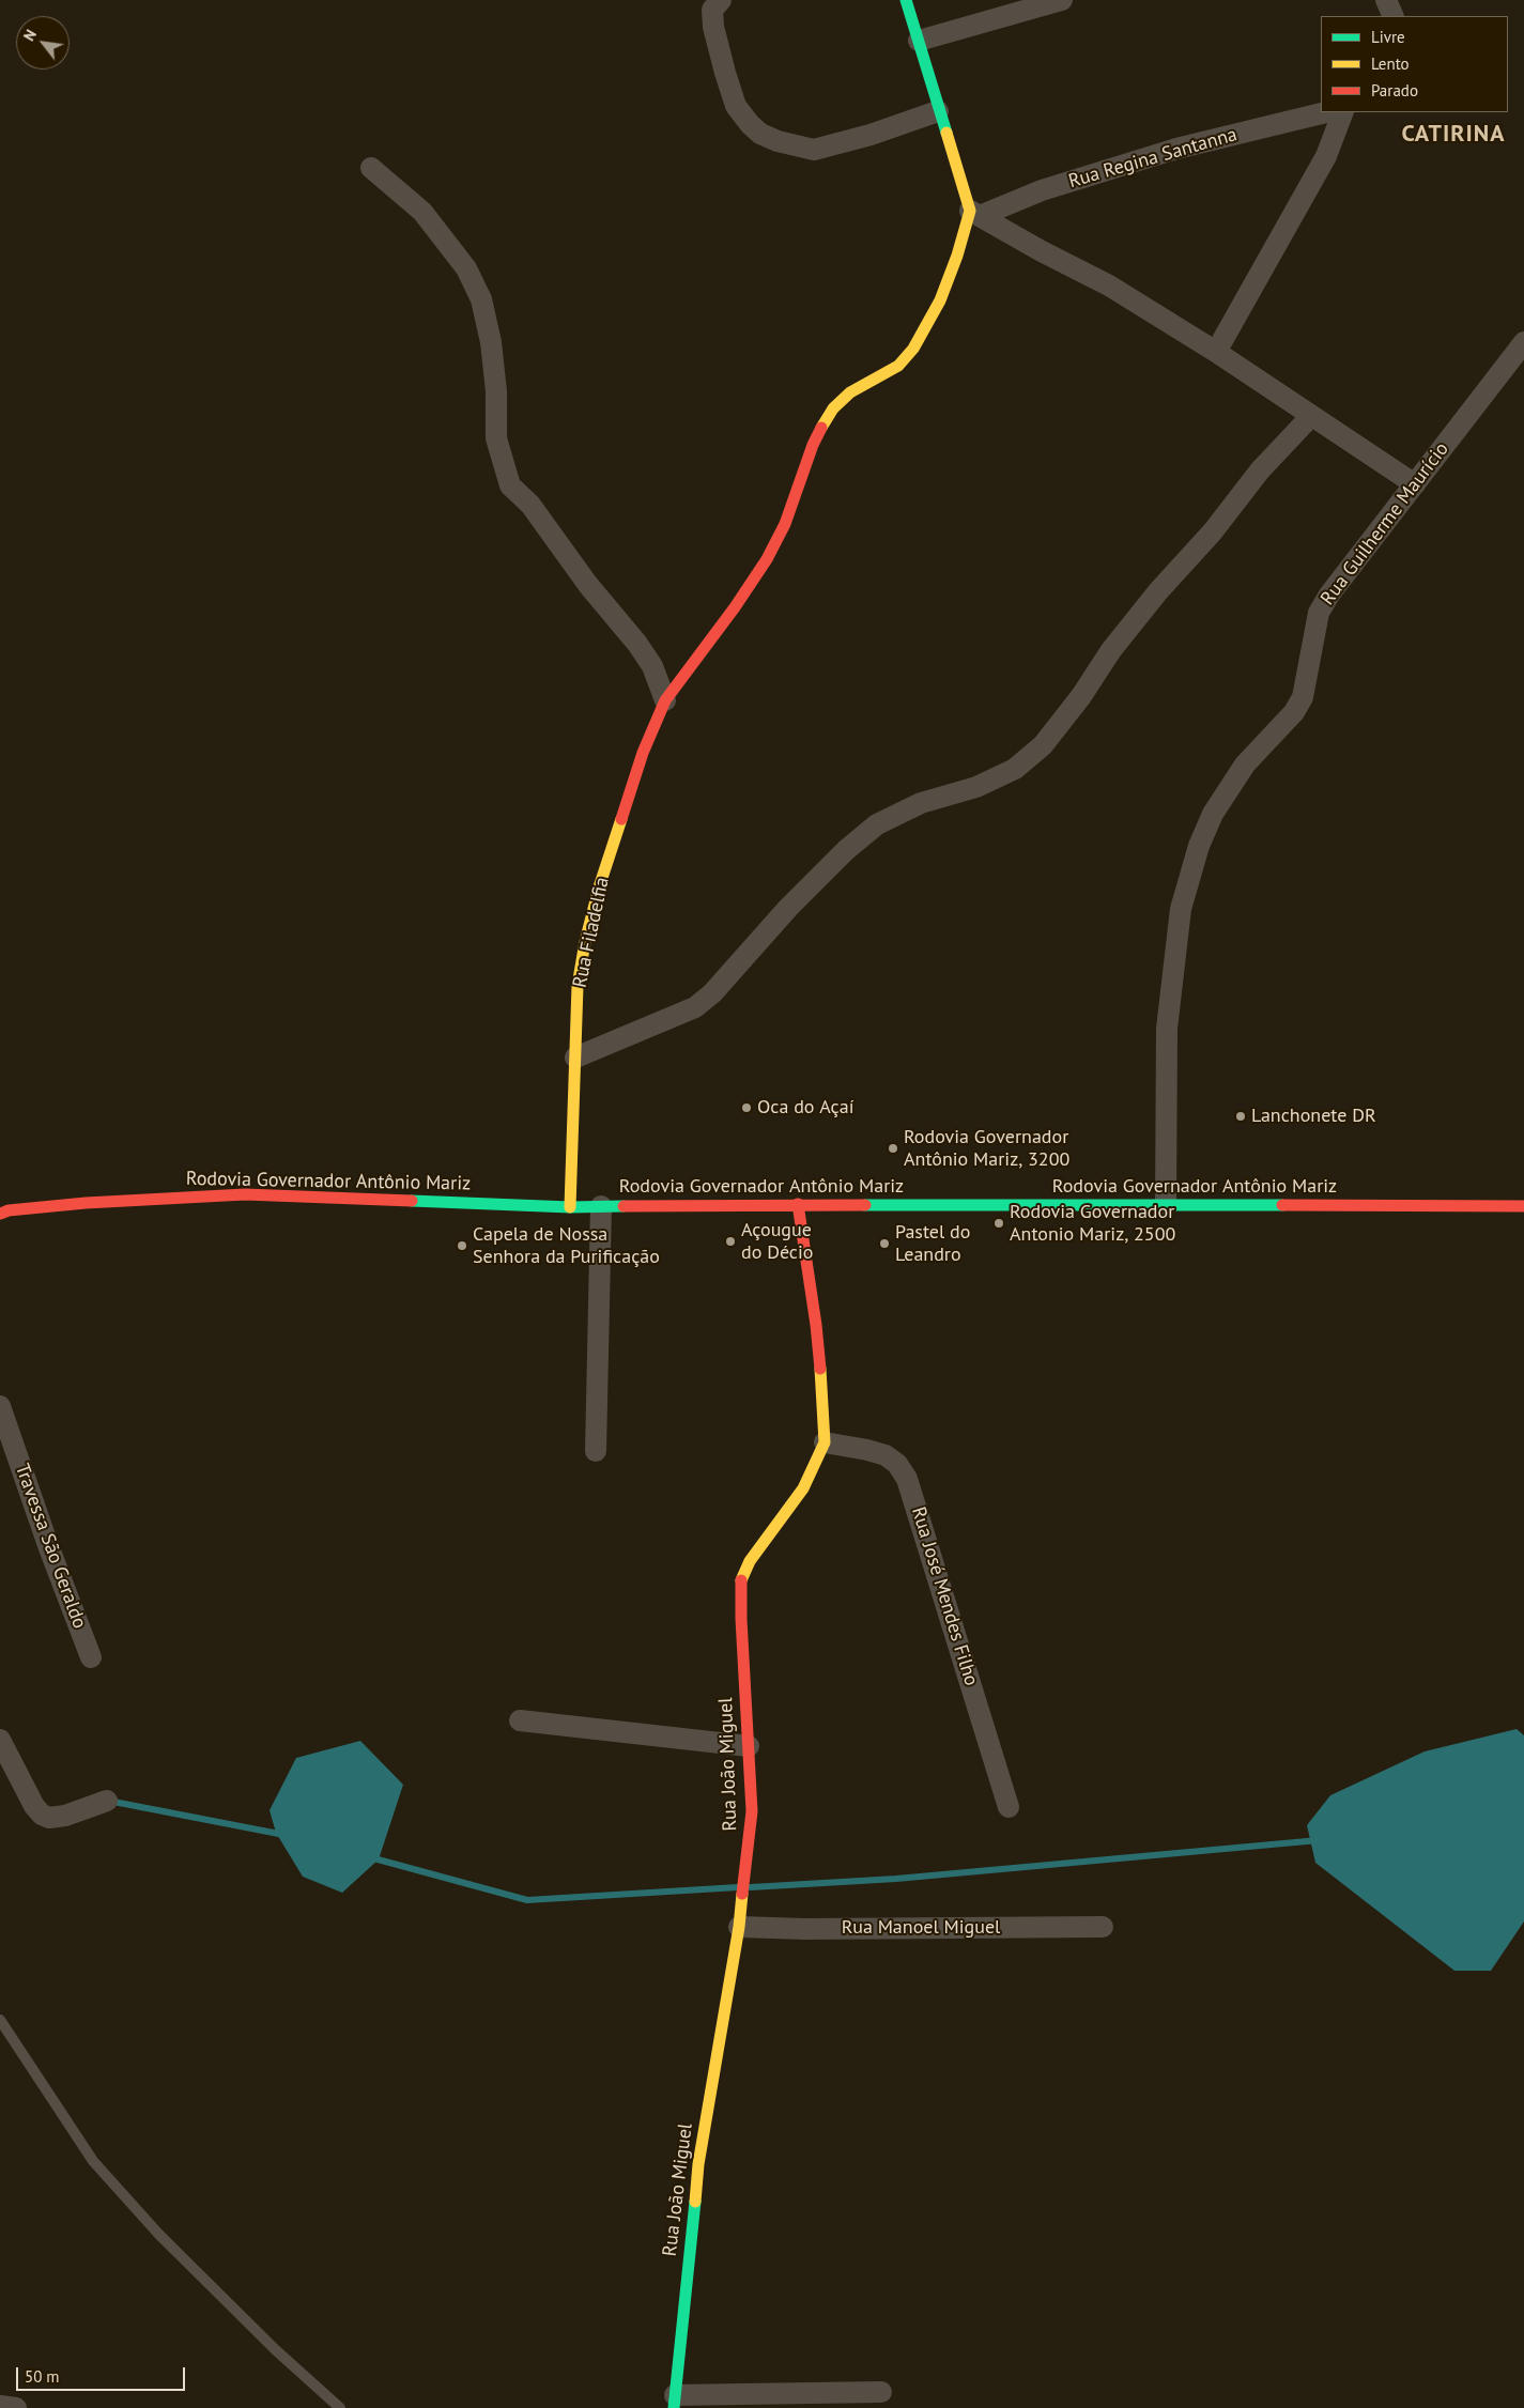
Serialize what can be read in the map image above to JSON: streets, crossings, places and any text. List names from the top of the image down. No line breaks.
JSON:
{"streets":{"main road":["Rua Filadelfia","Rodovia Governador Antônio Mariz","Rua João Miguel"],"street":["Rua Regina Santanna","Rua Guilherme Maurício","Travessa São Geraldo","Rua José Mendes Filho","Rua Manoel Miguel"]},"crossings":[["Rua Regina Santanna","Rua Filadelfia"],["Rua Guilherme Maurício","Rodovia Governador Antônio Mariz"],["Rua Filadelfia","Rodovia Governador Antônio Mariz"],["Rodovia Governador Antônio Mariz","Rua João Miguel"],["Rua José Mendes Filho","Rua João Miguel"],["Rua João Miguel","Rua Manoel Miguel"]],"districts":["CATIRINA"],"places":["Oca do Açaí","Lanchonete DR","Rodovia Governador Antônio Mariz, 3200","Rodovia Governador Antonio Mariz, 2500","Açougue do Décio","Pastel do Leandro","Capela de Nossa Senhora da Purificação"],"legend":["Livre","Lento","Parado"],"scale_bar":"50 m","north":"top left"}
